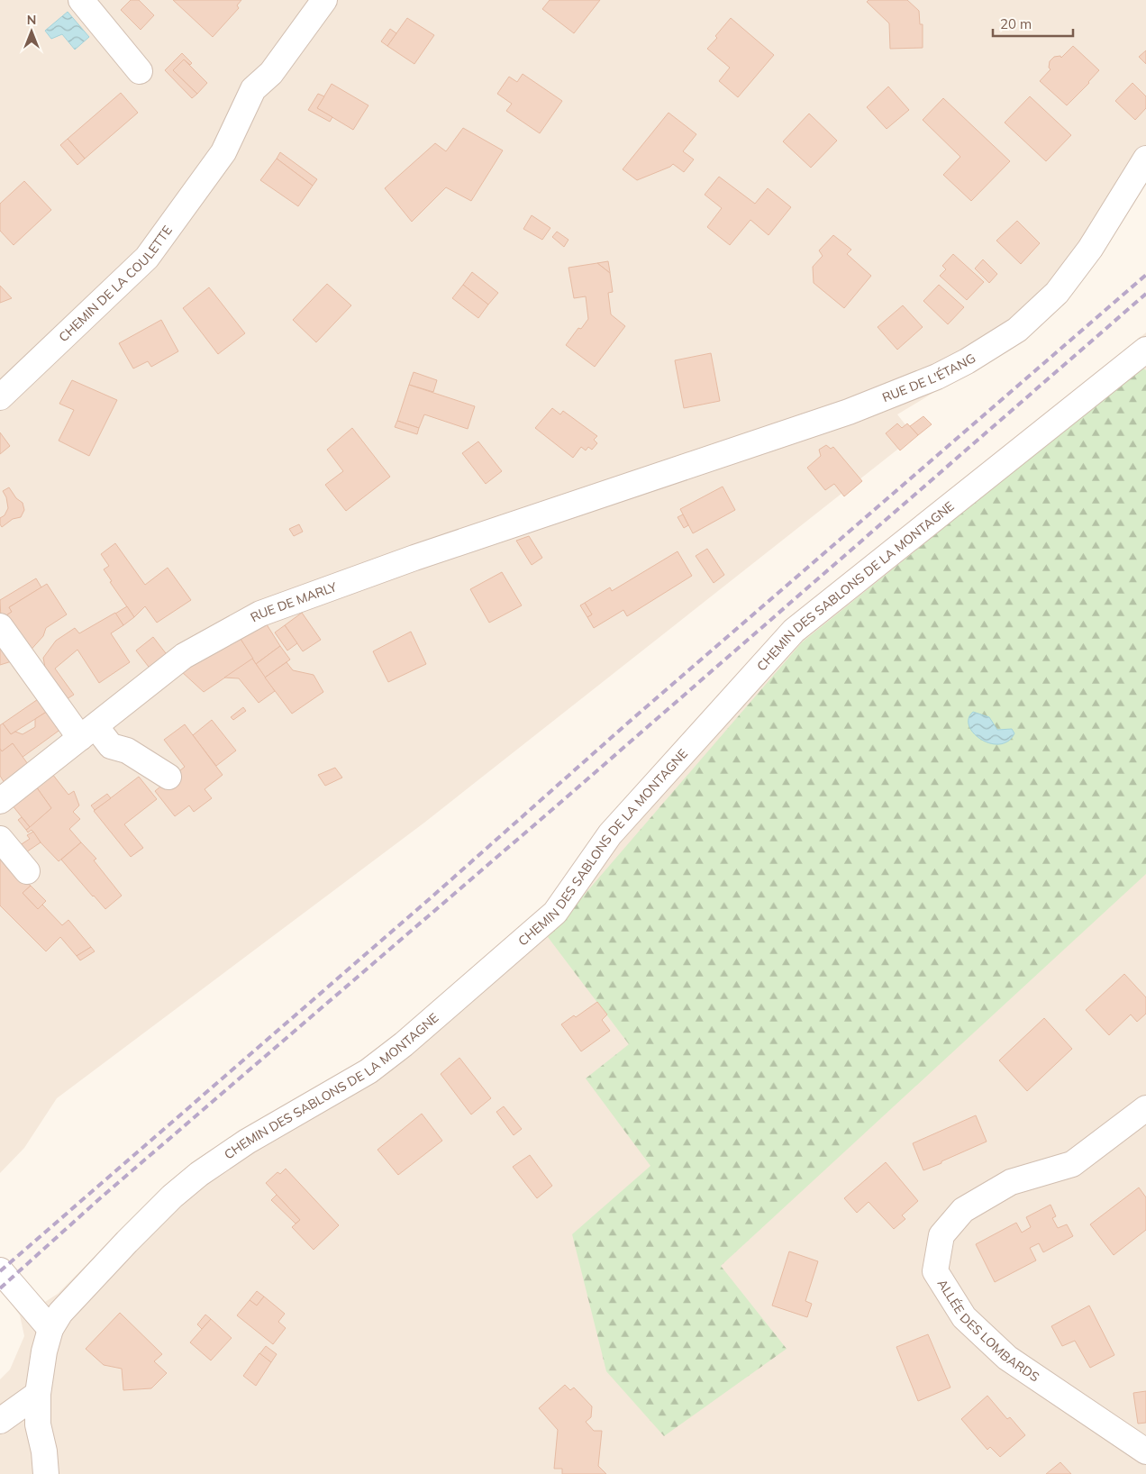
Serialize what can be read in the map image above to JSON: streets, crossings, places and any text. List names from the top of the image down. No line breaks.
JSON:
{"streets":{"street":["CHEMIN DE LA COULETTE","RUE DE L'ÉTANG","CHEMIN DES SABLONS DE LA MONTAGNE","RUE DE MARLY","ALLÉE DES LOMBARDS"]},"crossings":[["RUE DE L'ÉTANG","RUE DE MARLY"]],"scale_bar":"20 m","north":"top"}
